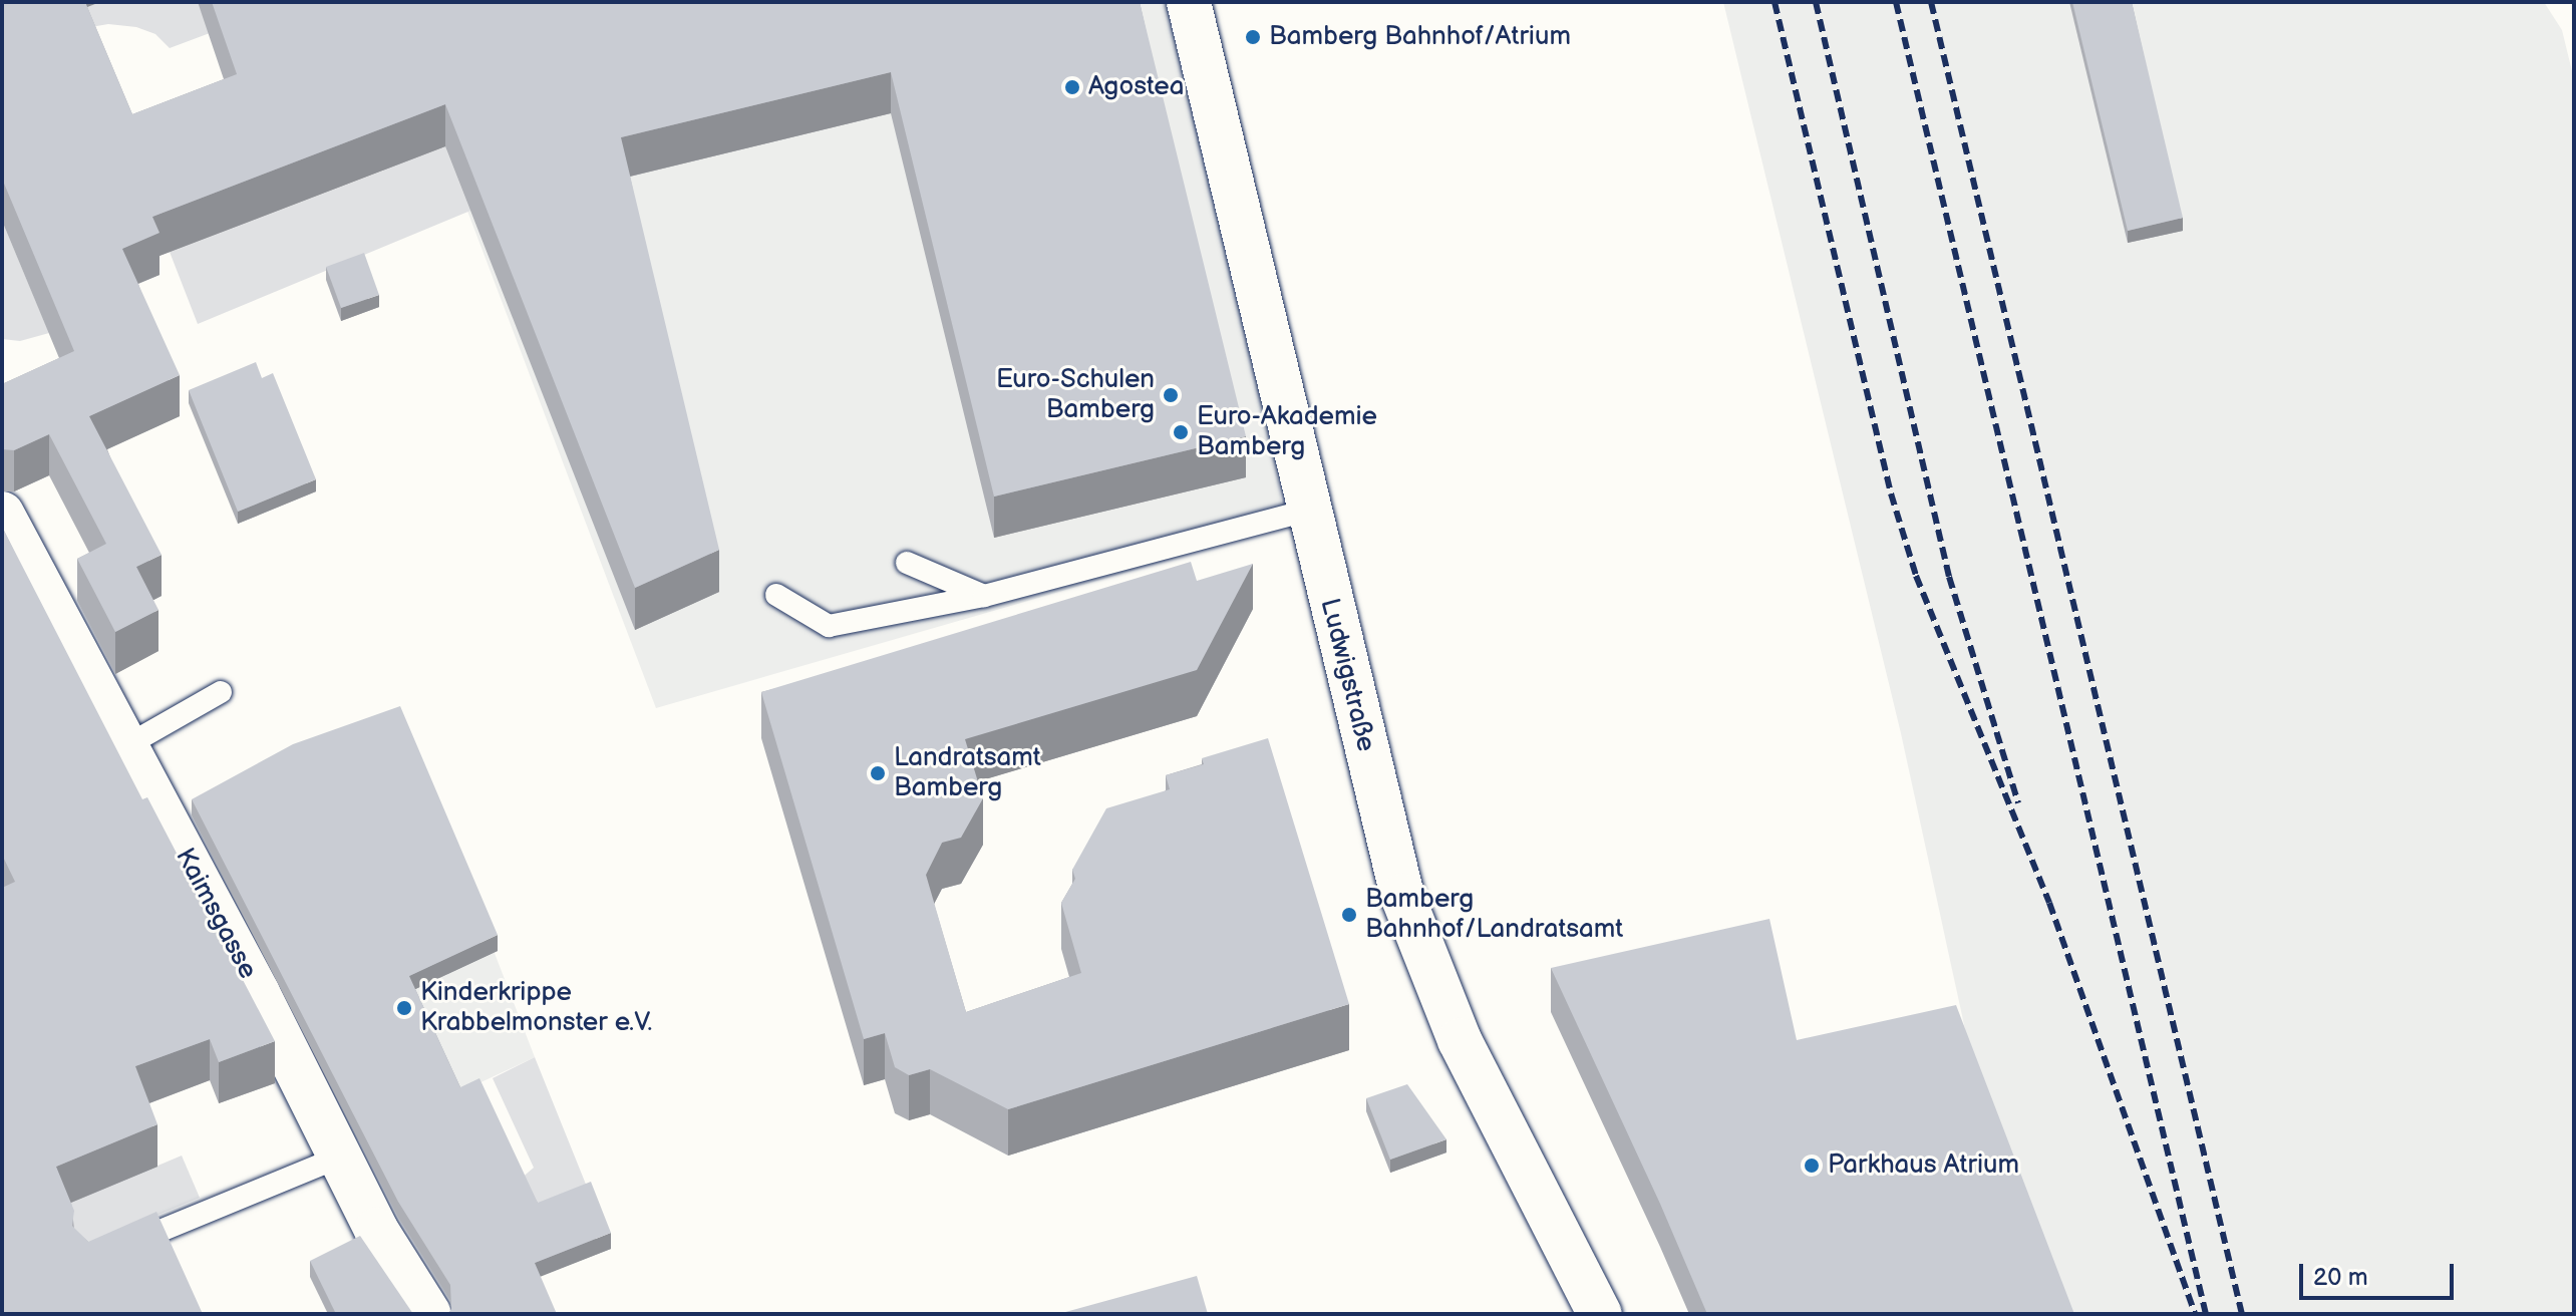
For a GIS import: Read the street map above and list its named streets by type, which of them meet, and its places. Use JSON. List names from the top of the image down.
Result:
{
  "streets": {
    "street": ["Ludwigstraße", "Kaimsgasse"]
  },
  "places": [
    "Bamberg Bahnhof/Atrium",
    "Agostea",
    "Euro-Schulen Bamberg",
    "Euro-Akademie Bamberg",
    "Landratsamt Bamberg",
    "Bamberg Bahnhof/Landratsamt",
    "Kinderkrippe Krabbelmonster e.V.",
    "Parkhaus Atrium"
  ],
  "scale_bar": "20 m"
}
